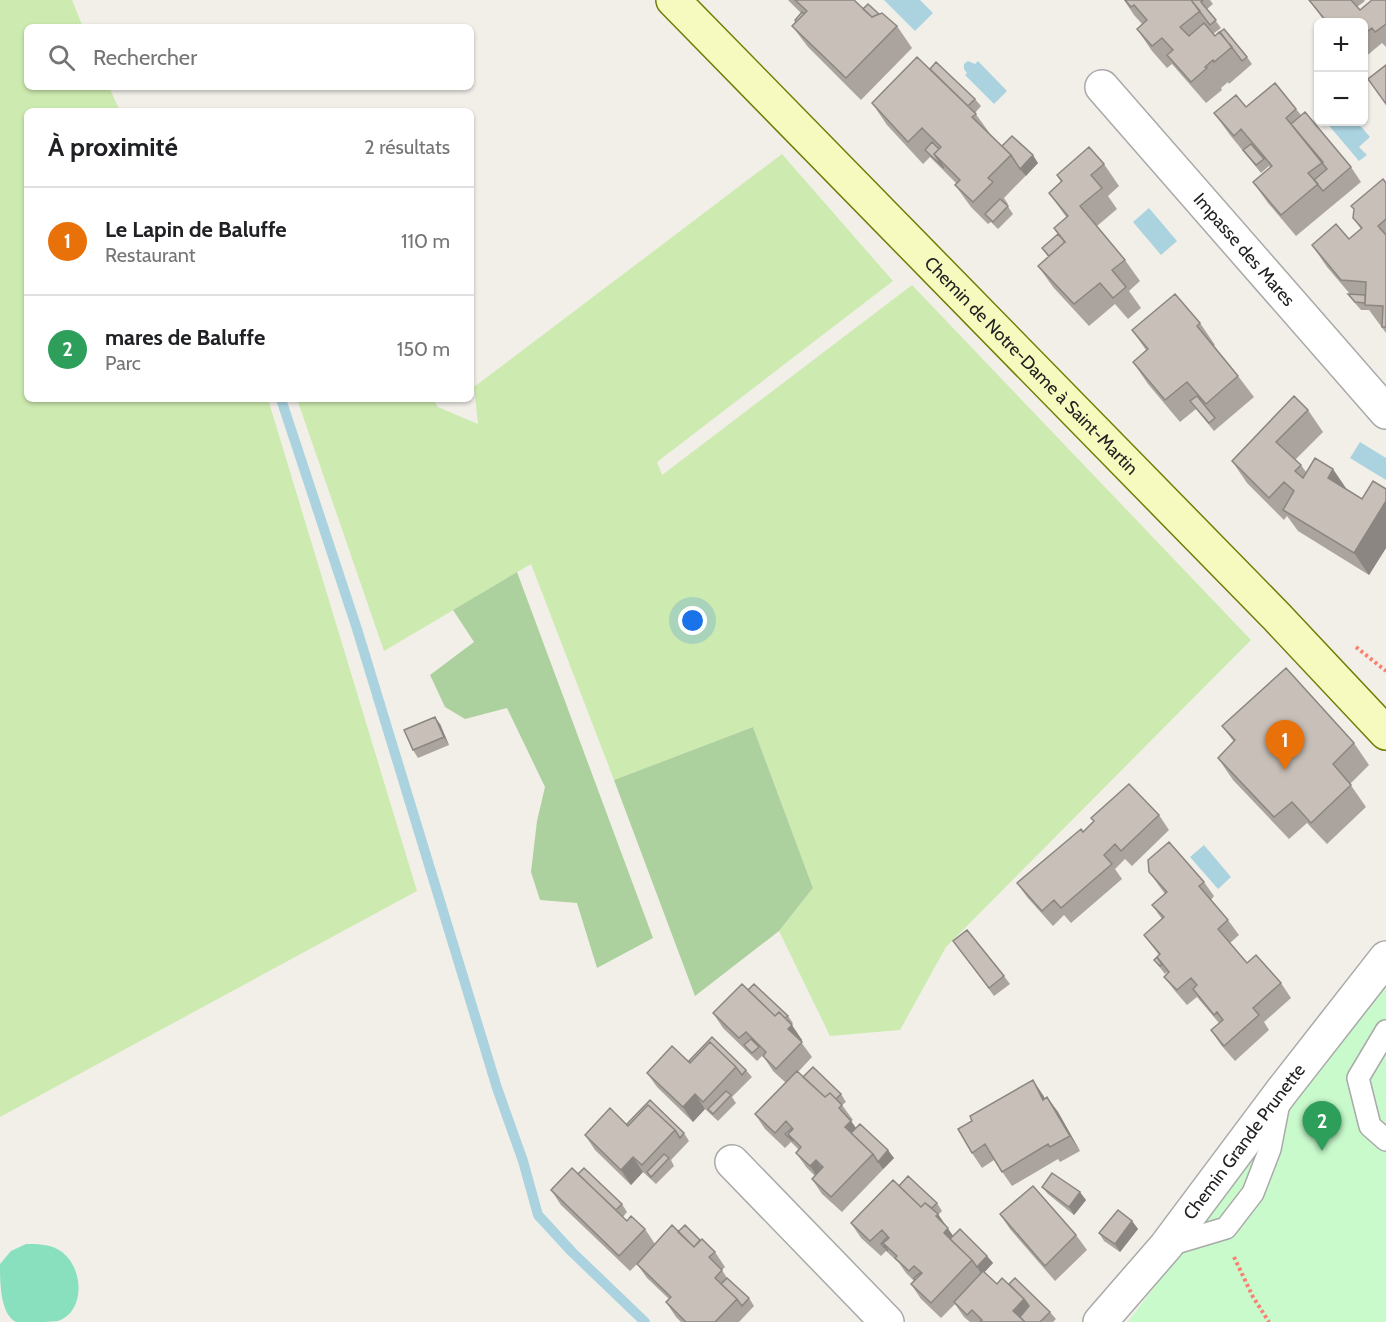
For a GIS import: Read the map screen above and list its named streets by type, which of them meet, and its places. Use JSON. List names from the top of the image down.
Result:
{
  "streets": {
    "street": ["Impasse des Mares", "Chemin de Notre-Dame à Saint-Martin", "Chemin Grande Prunette"]
  },
  "page": {
    "map_buttons": ["+", "−"],
    "search": "Rechercher",
    "heading": ["À proximité", "2 résultats"],
    "list": [
      {
        "mark": "1",
        "name": "Le Lapin de Baluffe",
        "note": "Restaurant",
        "value": "110 m"
      },
      {
        "mark": "2",
        "name": "mares de Baluffe",
        "note": "Parc",
        "value": "150 m"
      }
    ],
    "pins": ["1", "2"]
  }
}
